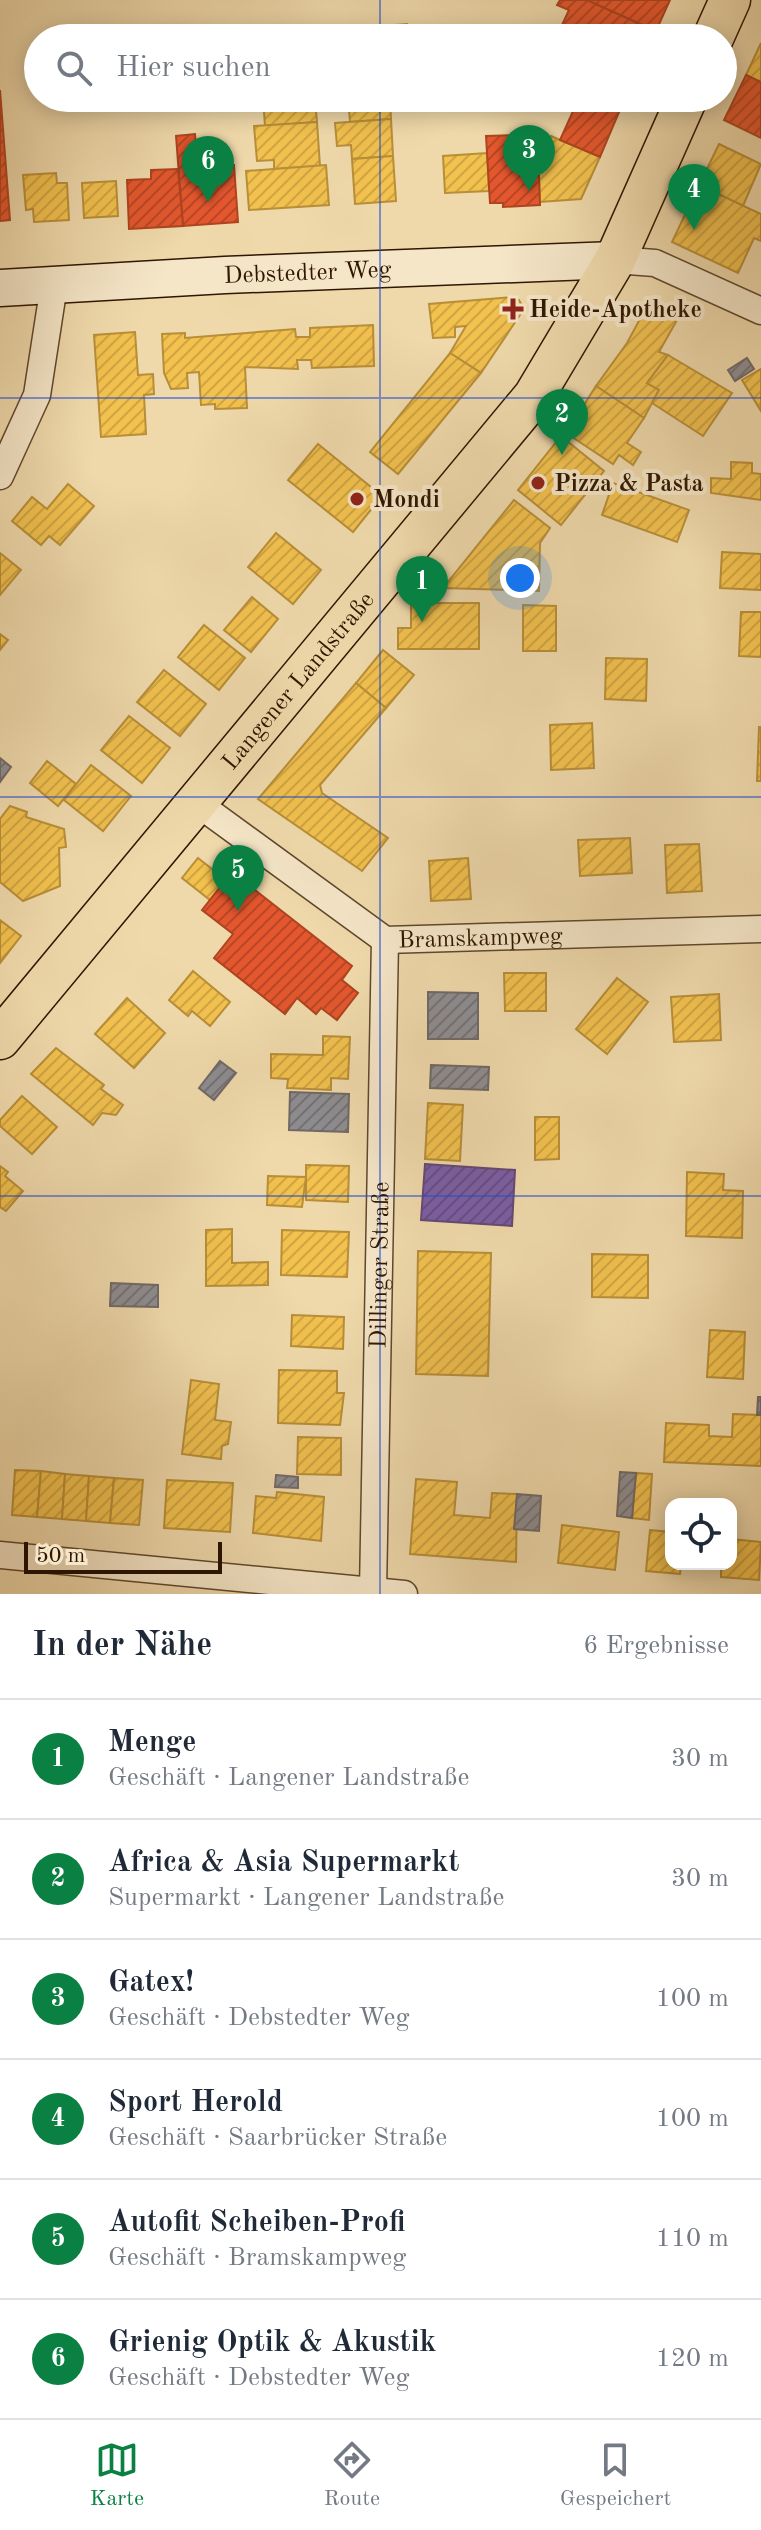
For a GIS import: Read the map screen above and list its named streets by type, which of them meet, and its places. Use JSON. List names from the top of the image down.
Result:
{
  "streets": {
    "main road": ["Langener Landstraße"],
    "street": ["Debstedter Weg", "Bramskampweg", "Dillinger Straße"]
  },
  "crossings": [
    ["Debstedter Weg", "Langener Landstraße"],
    ["Langener Landstraße", "Bramskampweg"],
    ["Bramskampweg", "Dillinger Straße"]
  ],
  "places": {
    "health": ["Heide-Apotheke"],
    "other": ["Pizza & Pasta", "Mondi"]
  },
  "scale_bar": "50 m",
  "page": {
    "search": "Hier suchen",
    "pins": [
      "3",
      "6",
      "4",
      "2",
      "1",
      "5"
    ],
    "scale": "50 m",
    "heading": ["In der Nähe", "6 Ergebnisse"],
    "list": [
      {
        "mark": "1",
        "name": "Menge",
        "note": "Geschäft · Langener Landstraße",
        "value": "30 m"
      },
      {
        "mark": "2",
        "name": "Africa & Asia Supermarkt",
        "note": "Supermarkt · Langener Landstraße",
        "value": "30 m"
      },
      {
        "mark": "3",
        "name": "Gatex!",
        "note": "Geschäft · Debstedter Weg",
        "value": "100 m"
      },
      {
        "mark": "4",
        "name": "Sport Herold",
        "note": "Geschäft · Saarbrücker Straße",
        "value": "100 m"
      },
      {
        "mark": "5",
        "name": "Autofit Scheiben-Profi",
        "note": "Geschäft · Bramskampweg",
        "value": "110 m"
      },
      {
        "mark": "6",
        "name": "Grienig Optik & Akustik",
        "note": "Geschäft · Debstedter Weg",
        "value": "120 m"
      }
    ],
    "nav": ["Karte", "Route", "Gespeichert"]
  }
}
